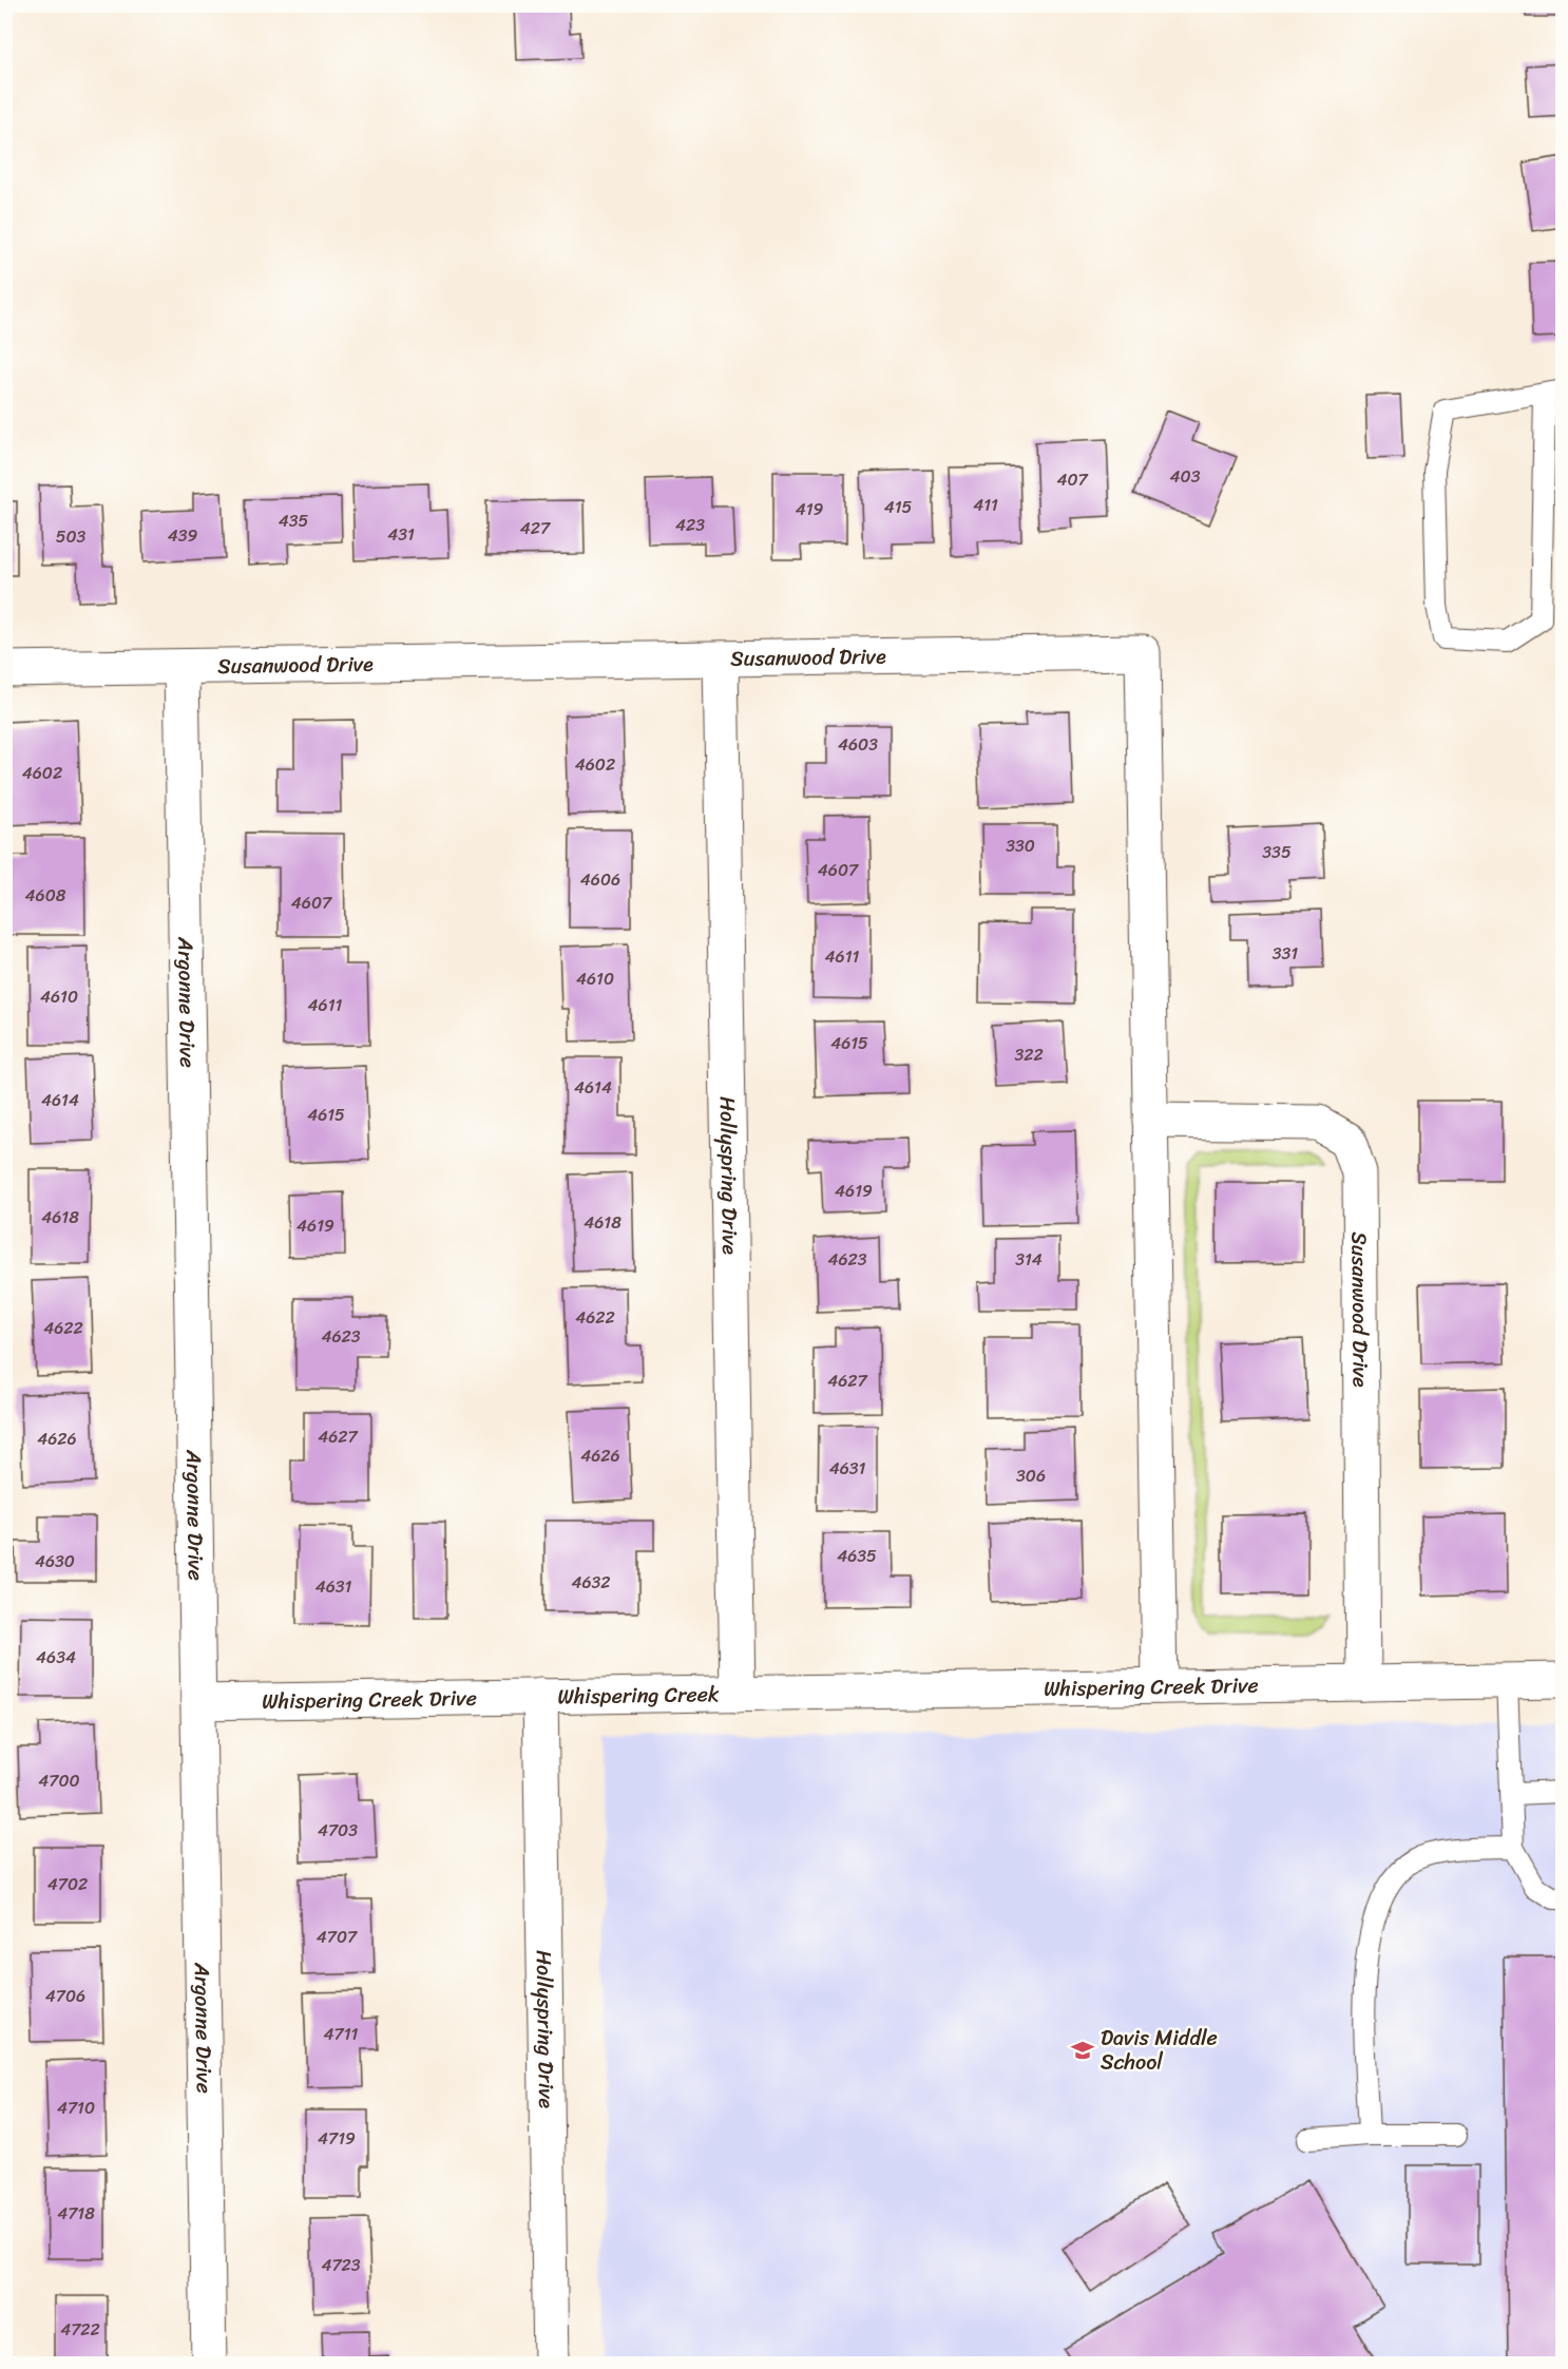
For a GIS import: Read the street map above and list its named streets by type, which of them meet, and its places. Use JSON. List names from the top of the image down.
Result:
{
  "streets": {
    "street": [
      "Susanwood Drive",
      "Argonne Drive",
      "Hollyspring Drive",
      "Whispering Creek Drive",
      "Whispering Creek"
    ]
  },
  "crossings": [
    ["Susanwood Drive", "Argonne Drive"],
    ["Susanwood Drive", "Hollyspring Drive"],
    ["Susanwood Drive", "Whispering Creek Drive"],
    ["Argonne Drive", "Whispering Creek Drive"],
    ["Hollyspring Drive", "Whispering Creek Drive"],
    ["Hollyspring Drive", "Whispering Creek"],
    ["Whispering Creek Drive", "Whispering Creek"]
  ],
  "places": {
    "school or university": ["Davis Middle School"]
  },
  "house_numbers": [
    "403",
    "407",
    "411",
    "415",
    "419",
    "435",
    "423",
    "427",
    "431",
    "439",
    "503",
    "4603",
    "4602",
    "4602",
    "330",
    "335",
    "4607",
    "4606",
    "4608",
    "4607",
    "331",
    "4611",
    "4610",
    "4610",
    "4611",
    "4615",
    "322",
    "4614",
    "4614",
    "4615",
    "4619",
    "4618",
    "4618",
    "4619",
    "4623",
    "314",
    "4622",
    "4622",
    "4623",
    "4627",
    "4627",
    "4626",
    "4626",
    "4631",
    "306",
    "4635",
    "4630",
    "4632",
    "4631",
    "4634",
    "4700",
    "4703",
    "4702",
    "4707",
    "4706",
    "4711",
    "4710",
    "4719",
    "4718",
    "4723",
    "4722"
  ]
}
